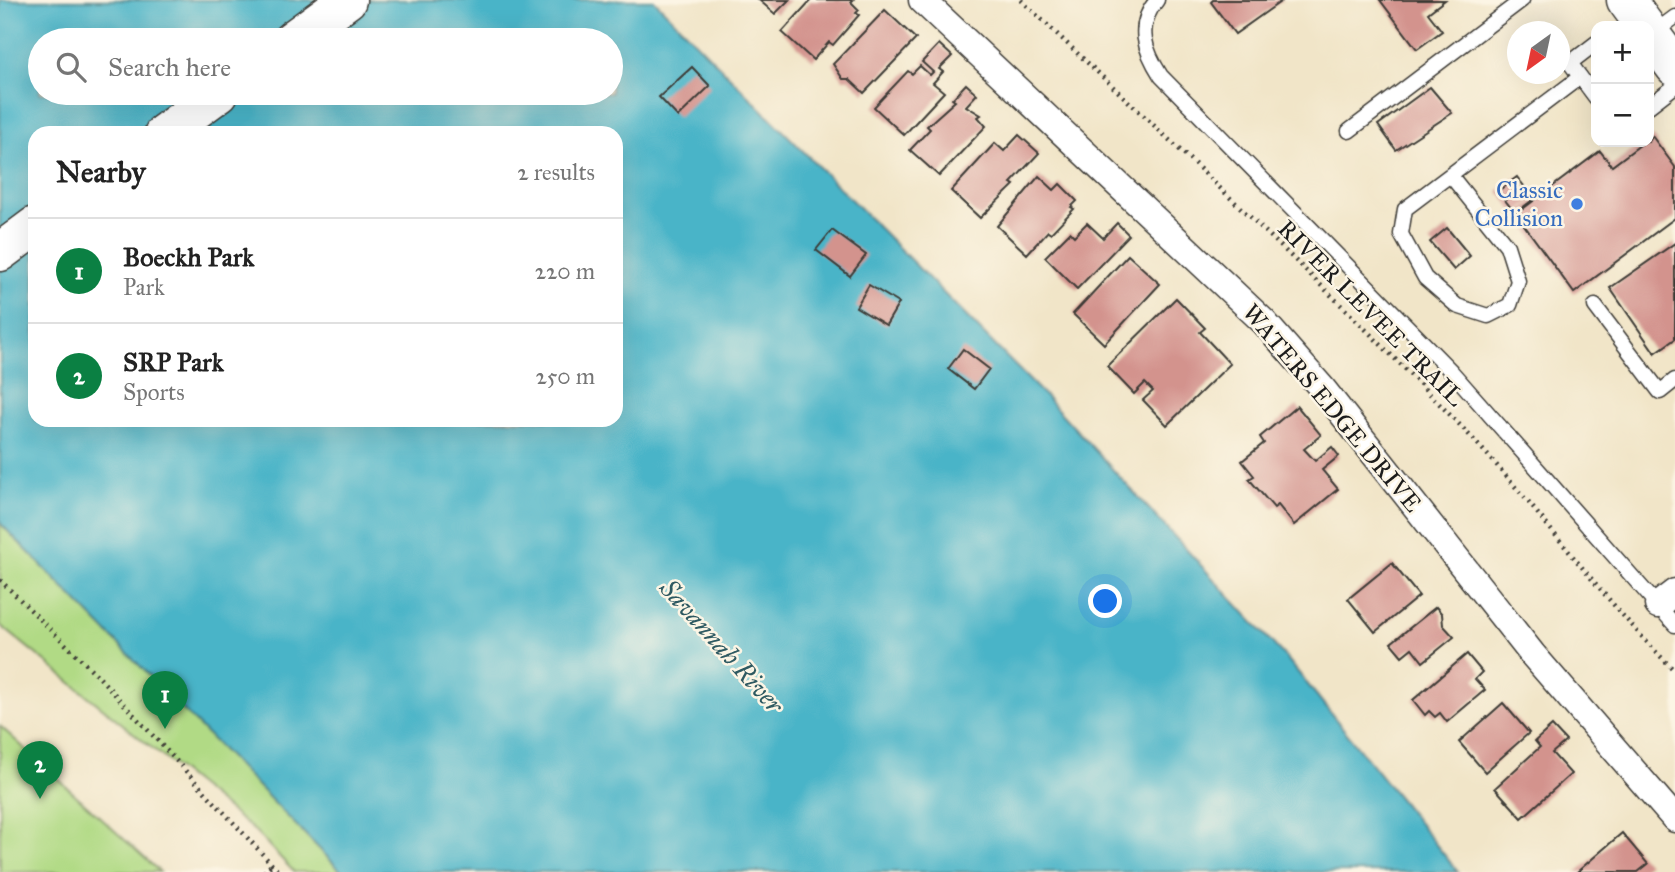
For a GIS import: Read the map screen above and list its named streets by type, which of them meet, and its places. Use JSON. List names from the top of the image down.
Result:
{
  "streets": {
    "street": ["WATERS EDGE DRIVE"],
    "path": ["RIVER LEVEE TRAIL"]
  },
  "water": ["Savannah River"],
  "places": ["Classic Collision"],
  "north": "bottom left",
  "page": {
    "map_buttons": ["+", "−"],
    "search": "Search here",
    "heading": ["Nearby", "2 results"],
    "list": [
      {
        "mark": "1",
        "name": "Boeckh Park",
        "note": "Park",
        "value": "220 m"
      },
      {
        "mark": "2",
        "name": "SRP Park",
        "note": "Sports",
        "value": "250 m"
      }
    ],
    "pins": ["1", "2"]
  }
}
